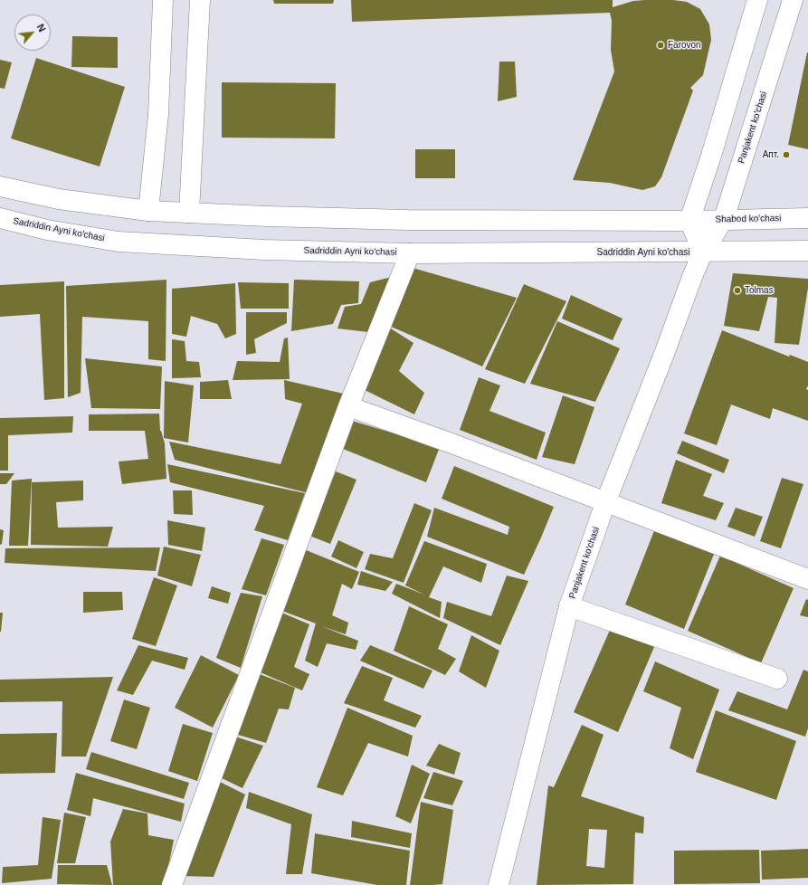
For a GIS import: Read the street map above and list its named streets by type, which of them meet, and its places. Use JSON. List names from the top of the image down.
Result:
{
  "streets": {
    "main road": ["Panjakent ko'chasi", "Shabod ko'chasi", "Sadriddin Ayni ko'chasi"]
  },
  "crossings": [
    ["Panjakent ko'chasi", "Shabod ko'chasi"],
    ["Panjakent ko'chasi", "Sadriddin Ayni ko'chasi"]
  ],
  "places": ["Farovon", "Апт.", "Tolmas"],
  "north": "top right"
}
